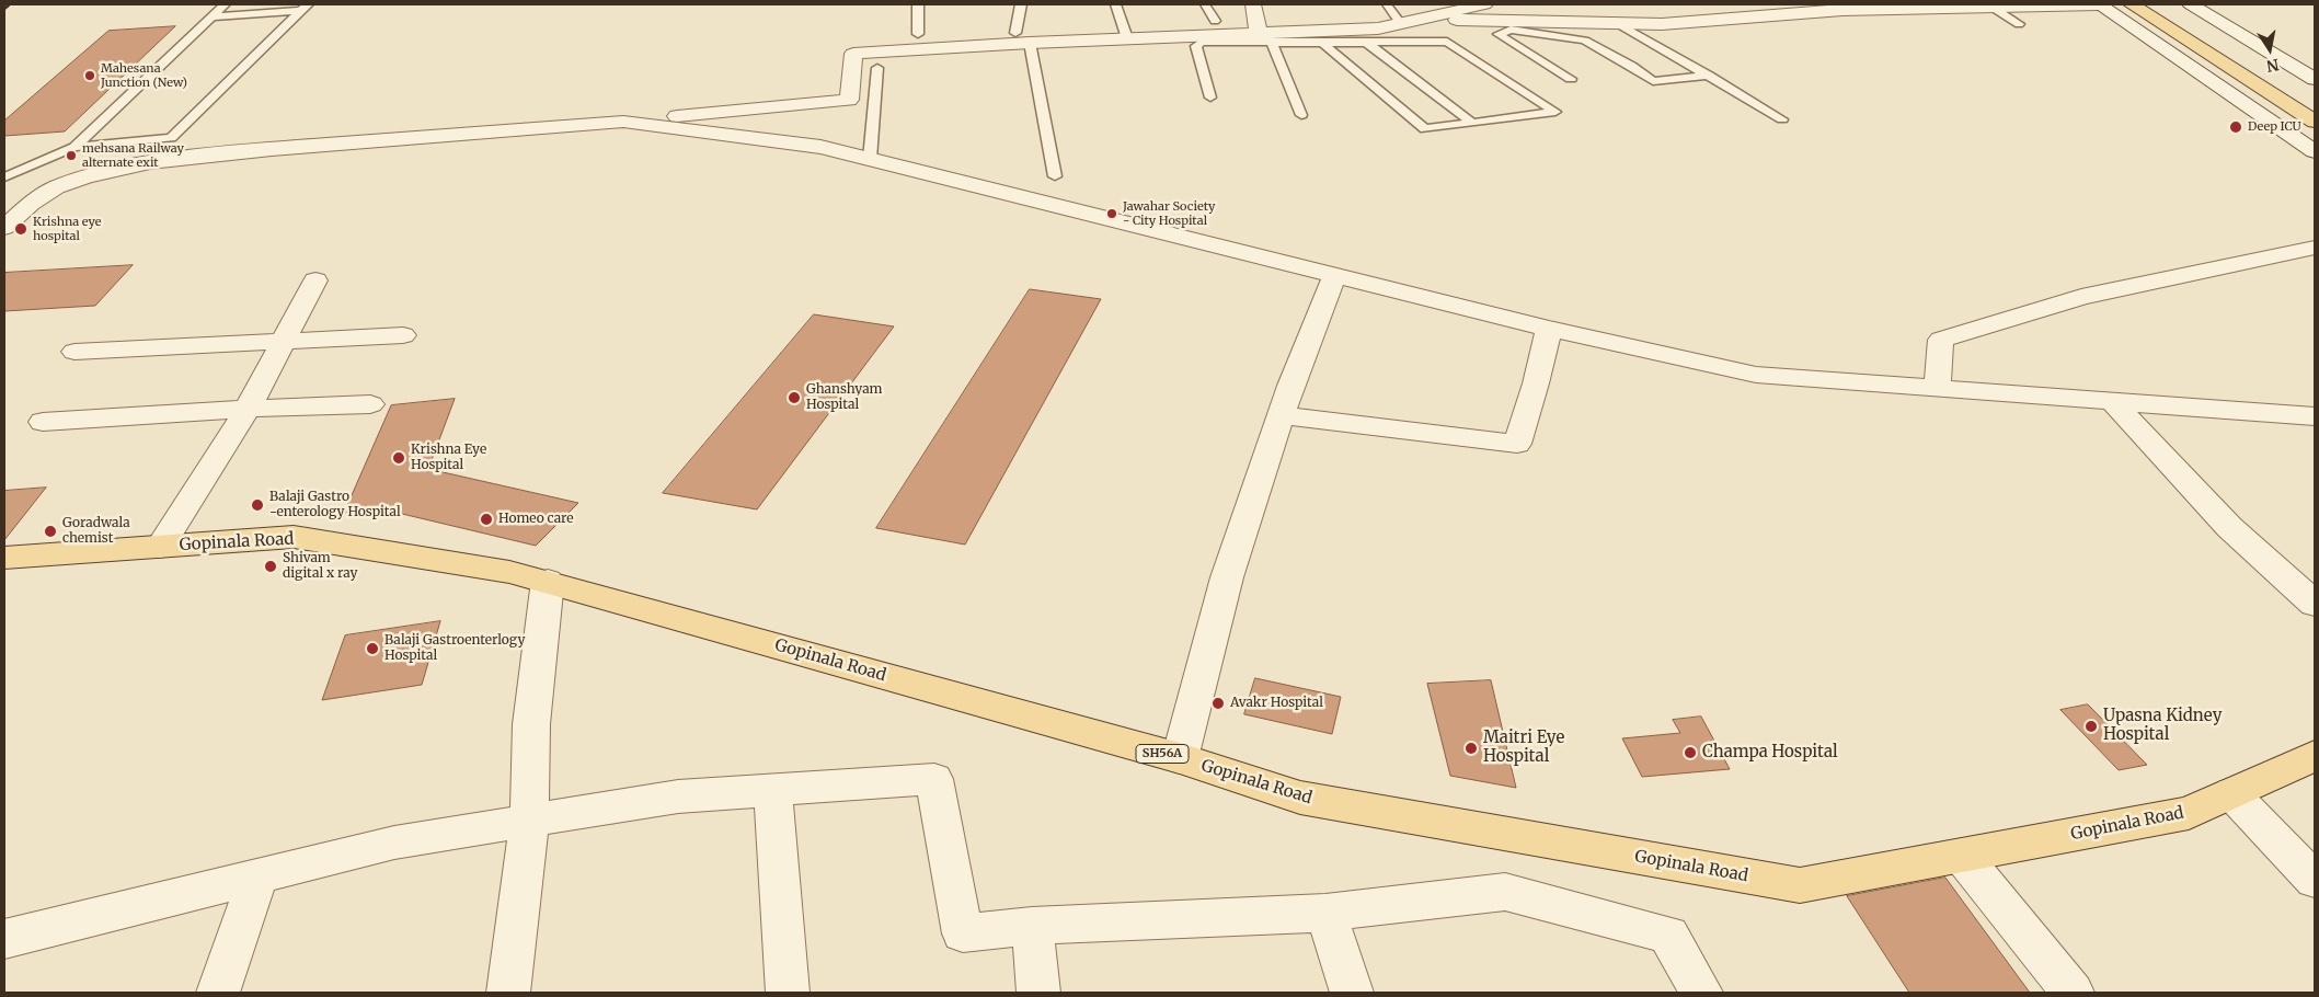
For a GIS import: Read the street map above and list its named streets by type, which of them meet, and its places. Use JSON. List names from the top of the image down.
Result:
{
  "streets": {
    "main road": ["Gopinala Road", "SH56A"]
  },
  "places": [
    "Mahesana Junction (New)",
    "Deep ICU",
    "mehsana Railway alternate exit",
    "Jawahar Society - City Hospital",
    "Krishna eye hospital",
    "Ghanshyam Hospital",
    "Krishna Eye Hospital",
    "Balaji Gastro -enterology Hospital",
    "Homeo care",
    "Goradwala chemist",
    "Shivam digital x ray",
    "Balaji Gastroenterlogy Hospital",
    "Avakr Hospital",
    "Upasna Kidney Hospital",
    "Maitri Eye Hospital",
    "Champa Hospital"
  ],
  "north": "bottom"
}
